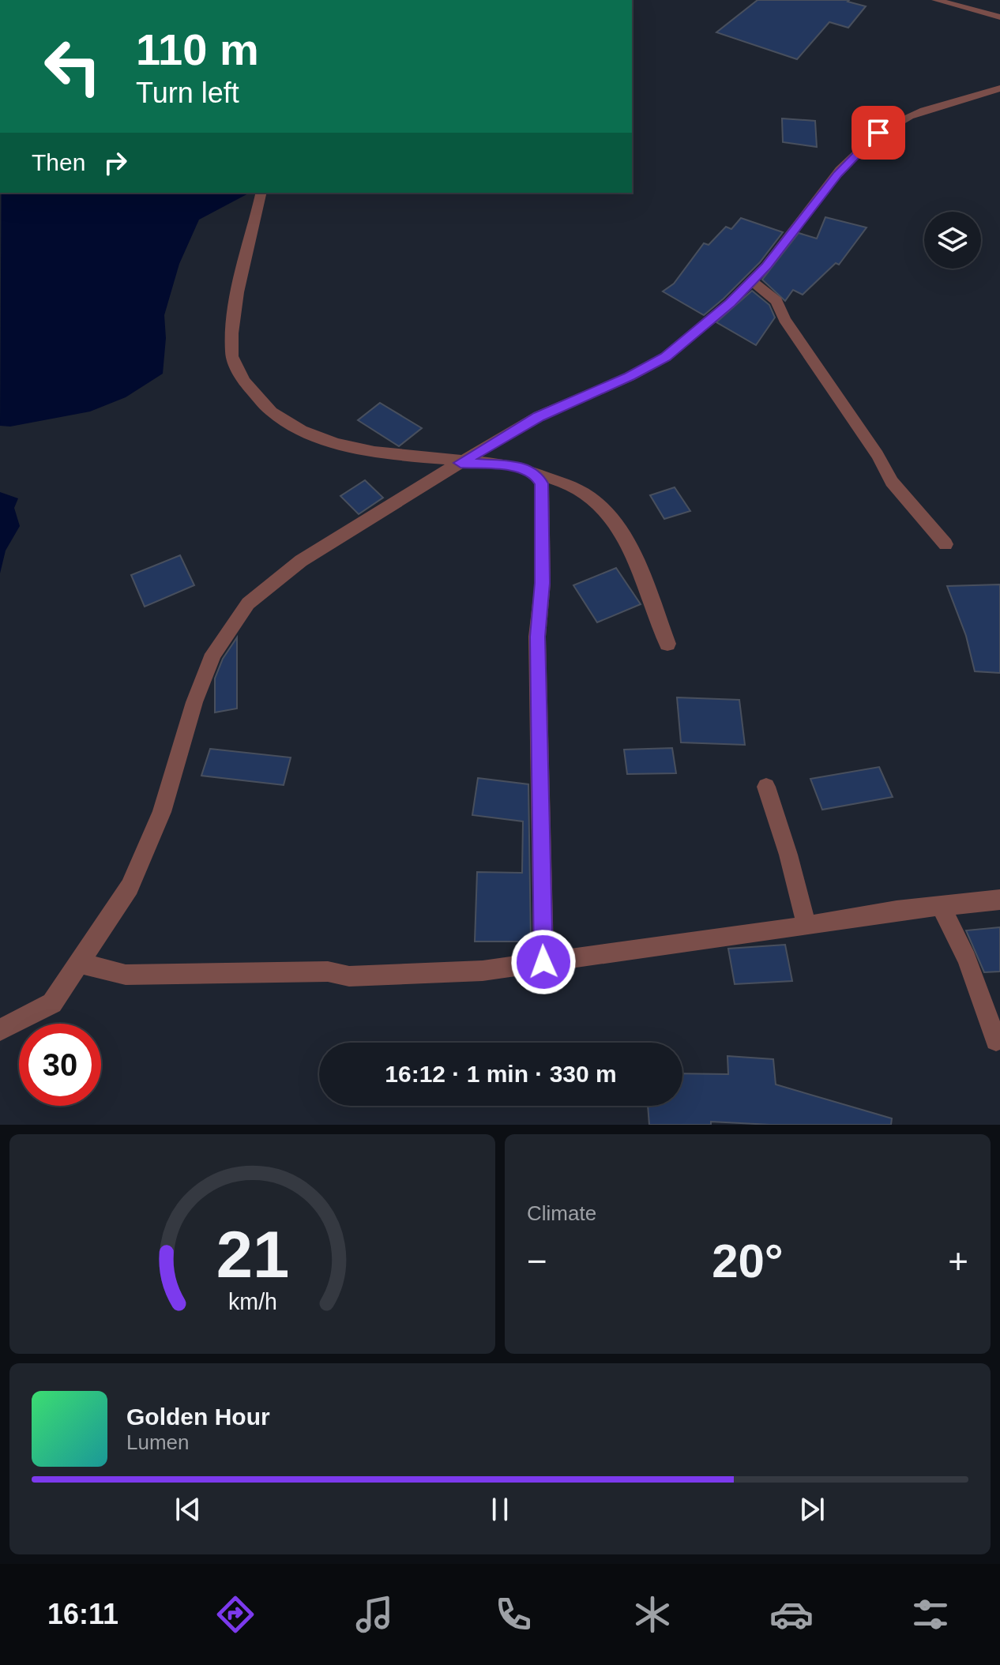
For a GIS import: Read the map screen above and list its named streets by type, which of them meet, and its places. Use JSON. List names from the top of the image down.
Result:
{
  "page": {
    "turn": ["110 m", "Turn left"],
    "then": "Then",
    "limit": "30",
    "trip": "16:12 · 1 min · 330 m",
    "tile": "Climate",
    "heat": ["−", "20°", "+"],
    "song": ["Golden Hour", "Lumen"],
    "tabs": "16:11",
    "gauge": ["21", "km/h"]
  }
}
